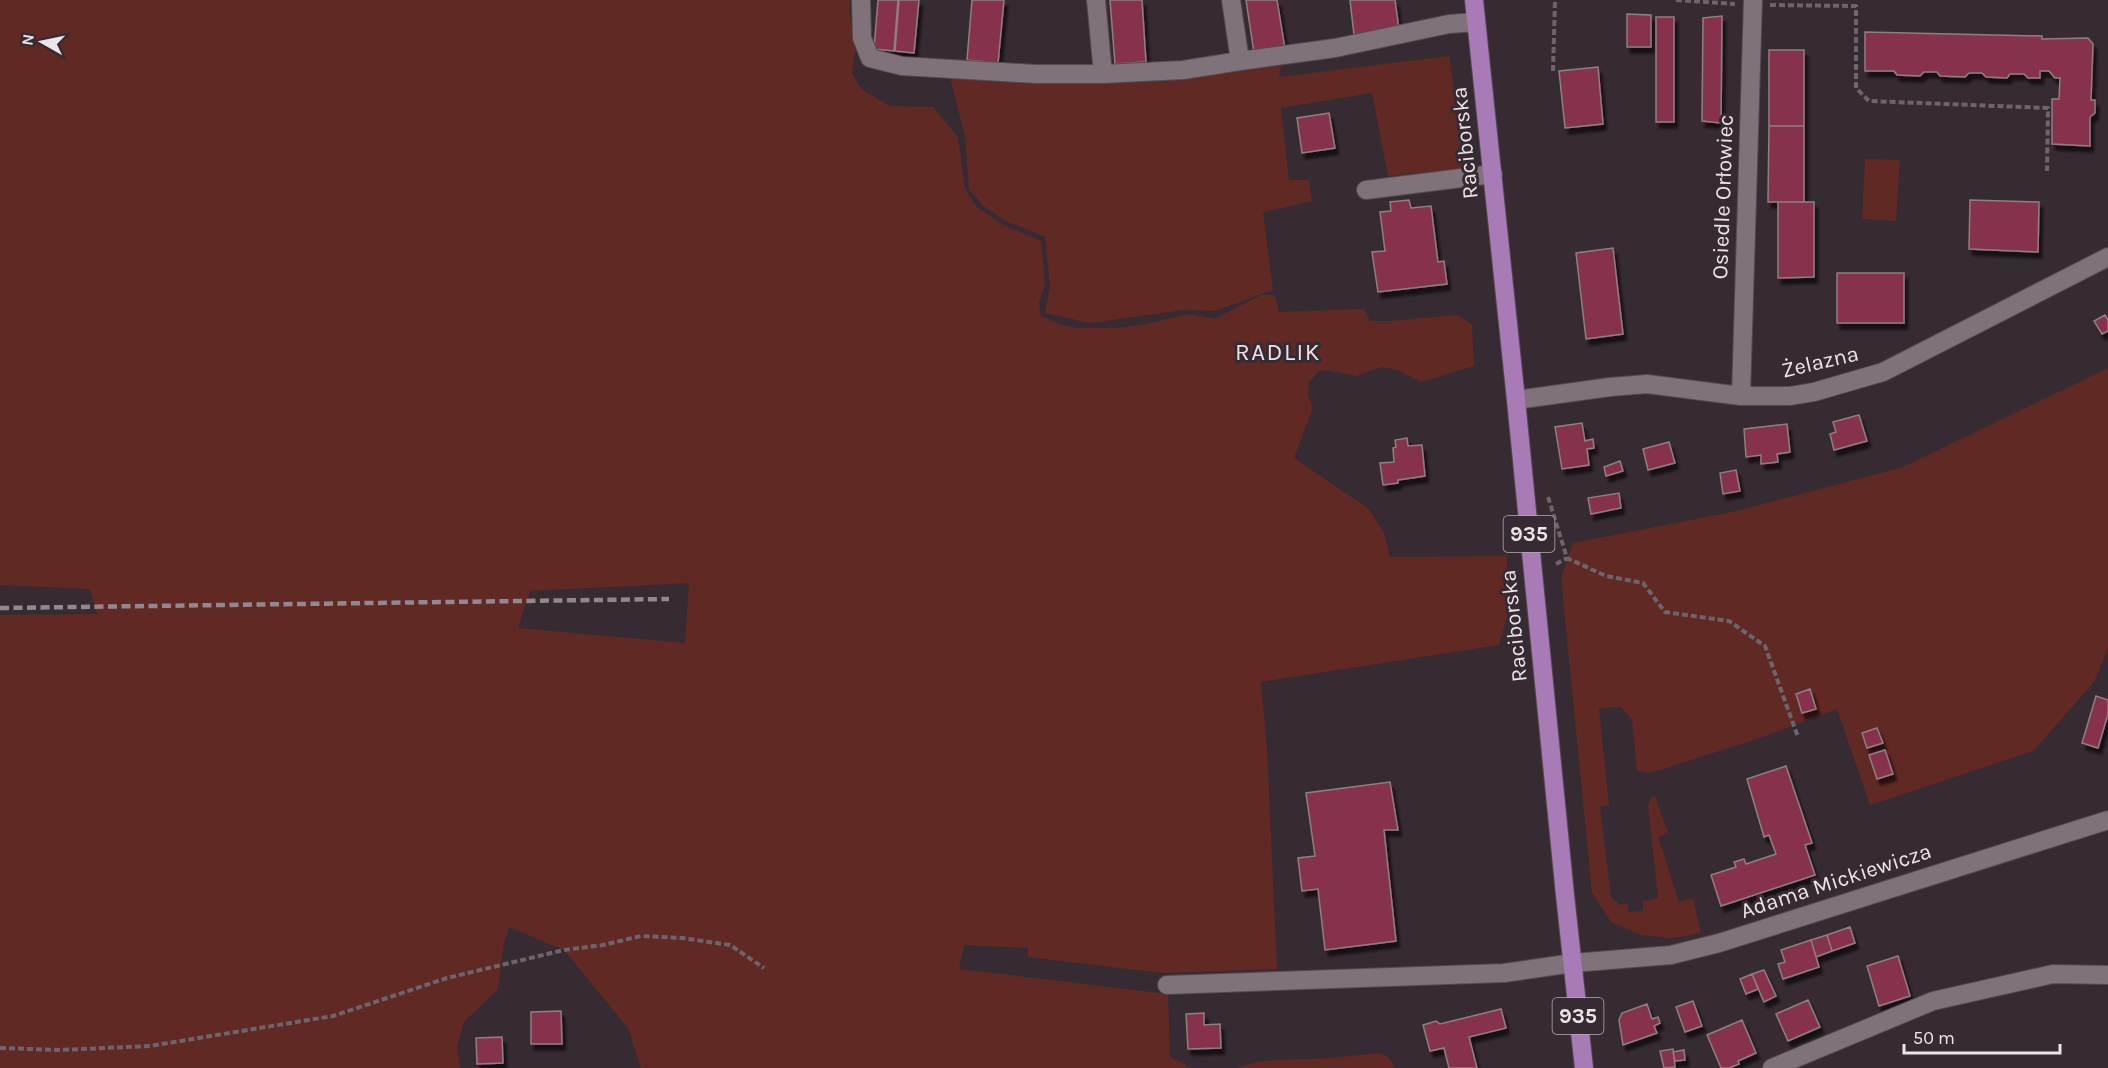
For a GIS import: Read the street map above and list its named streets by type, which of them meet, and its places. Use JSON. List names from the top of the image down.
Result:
{
  "streets": {
    "main road": ["Raciborska", "935"],
    "street": ["Osiedle Orłowiec", "Żelazna", "Adama Mickiewicza"]
  },
  "crossings": [
    ["Raciborska", "Żelazna"],
    ["Raciborska", "Adama Mickiewicza"],
    ["Osiedle Orłowiec", "Żelazna"]
  ],
  "districts": ["RADLIK"],
  "scale_bar": "50 m",
  "north": "left"
}
